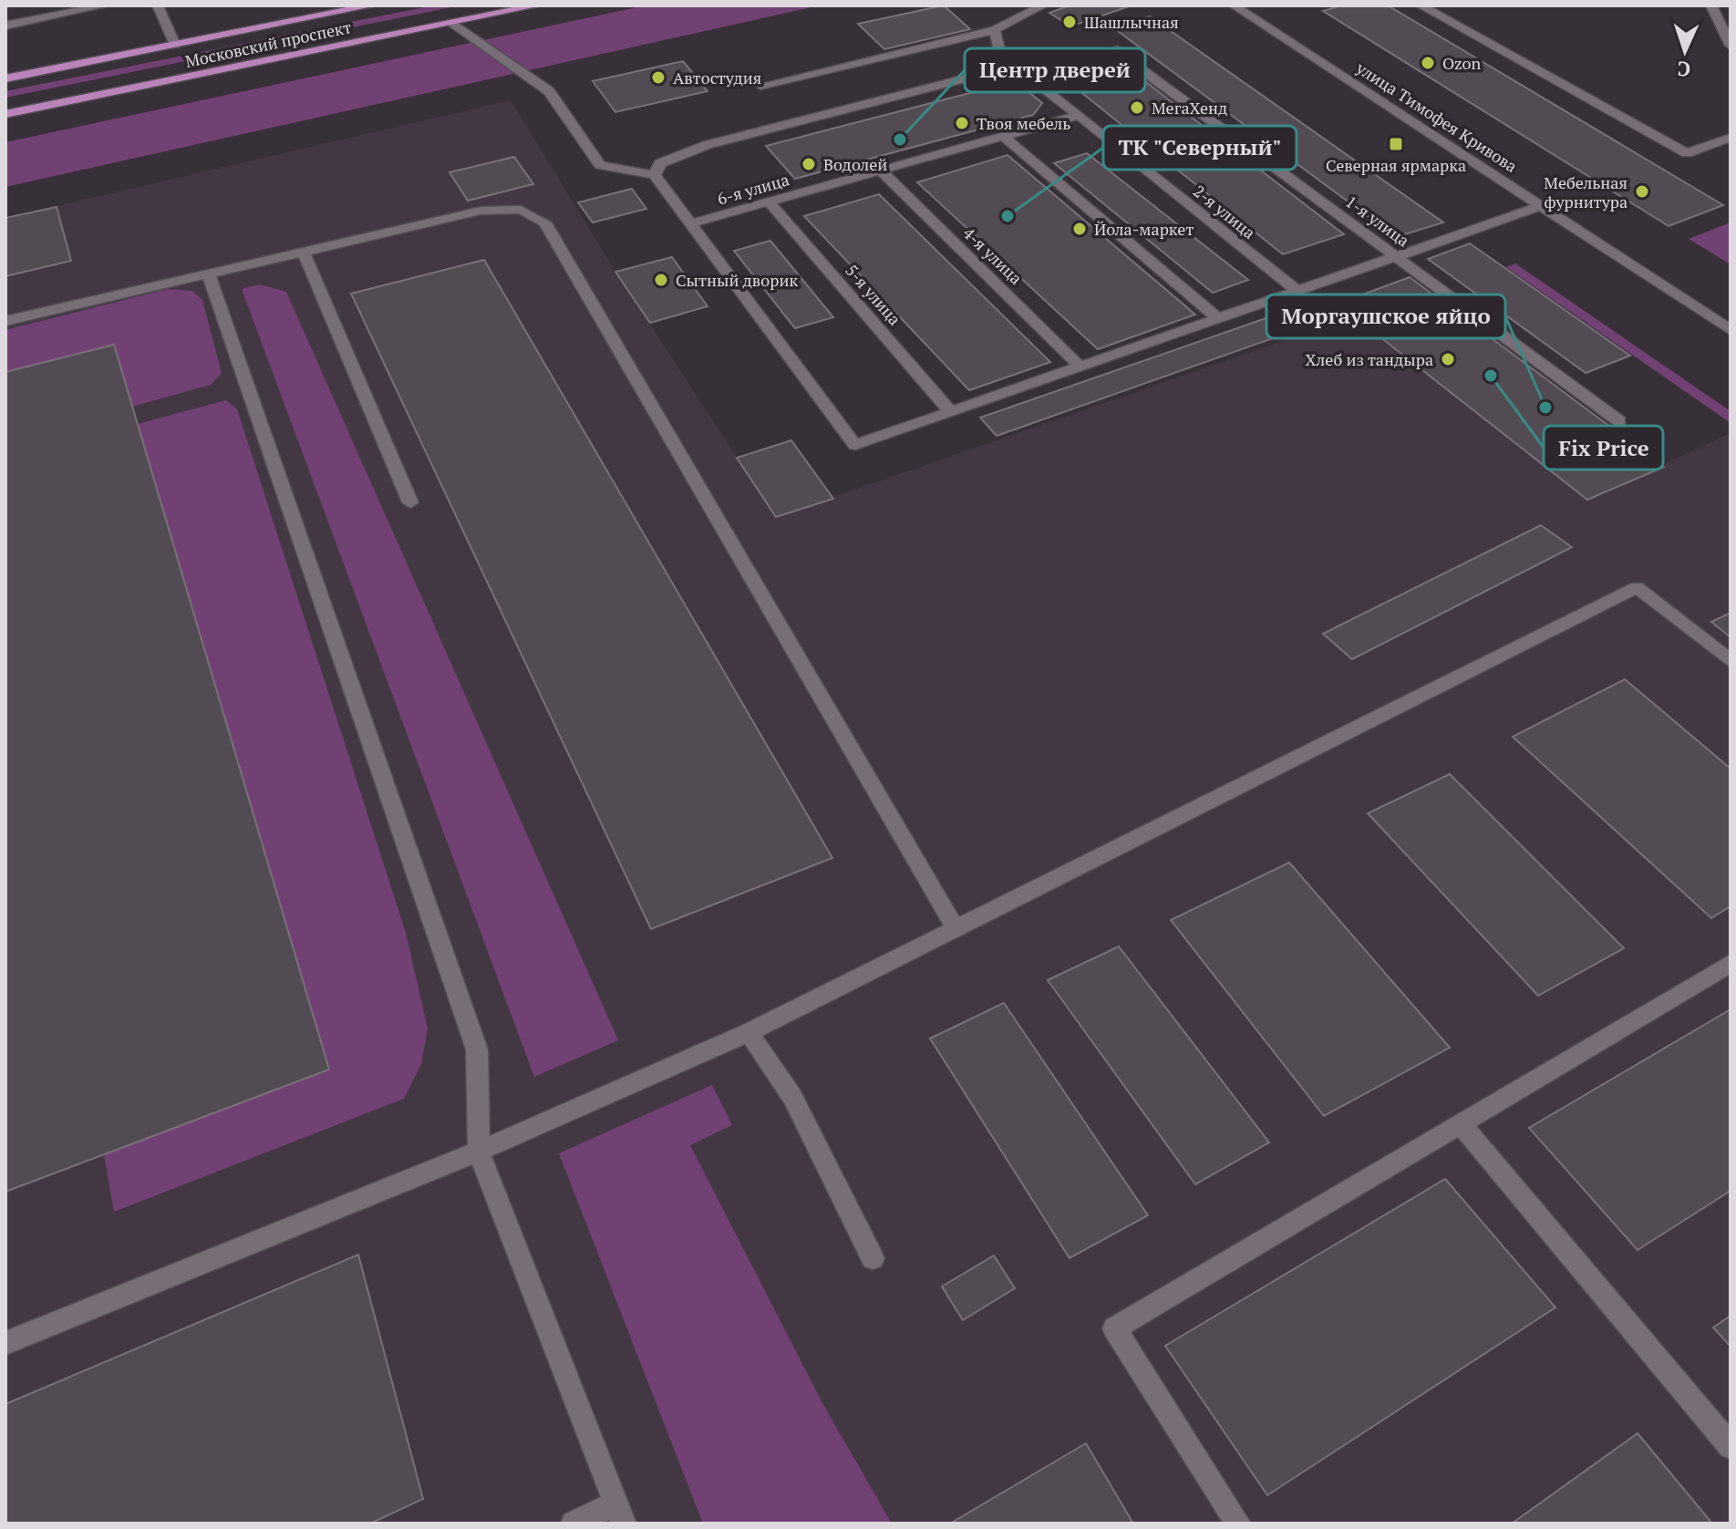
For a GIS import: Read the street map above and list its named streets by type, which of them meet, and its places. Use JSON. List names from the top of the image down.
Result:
{
  "streets": {
    "main road": ["Московский проспект"],
    "street": [
      "улица Тимофея Кривова",
      "6-я улица",
      "2-я улица",
      "1-я улица",
      "4-я улица",
      "5-я улица"
    ]
  },
  "crossings": [
    ["6-я улица", "2-я улица"],
    ["6-я улица", "4-я улица"],
    ["6-я улица", "5-я улица"],
    ["2-я улица", "1-я улица"]
  ],
  "places": {
    "other": [
      "Шашлычная",
      "Ozon",
      "Автостудия",
      "МегаХенд",
      "Твоя мебель",
      "Центр дверей",
      "Водолей",
      "Мебельная фурнитура",
      "ТК \"Северный\"",
      "Йола-маркет",
      "Сытный дворик",
      "Хлеб из тандыра",
      "Fix Price",
      "Моргаушское яйцо"
    ],
    "transit": ["Северная ярмарка"]
  },
  "north": "bottom"
}
